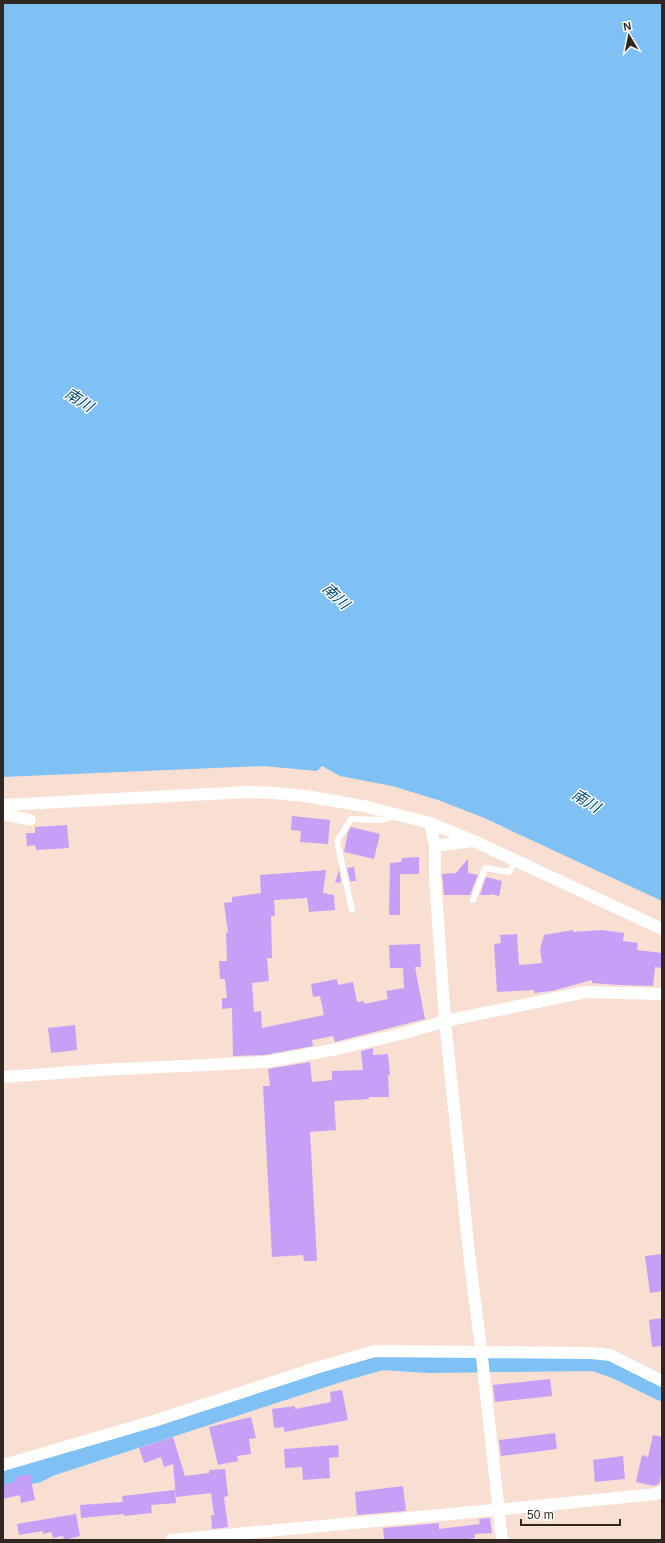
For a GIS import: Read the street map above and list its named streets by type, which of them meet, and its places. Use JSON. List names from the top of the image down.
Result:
{
  "water": ["南川"],
  "scale_bar": "50 m",
  "north": "top"
}
